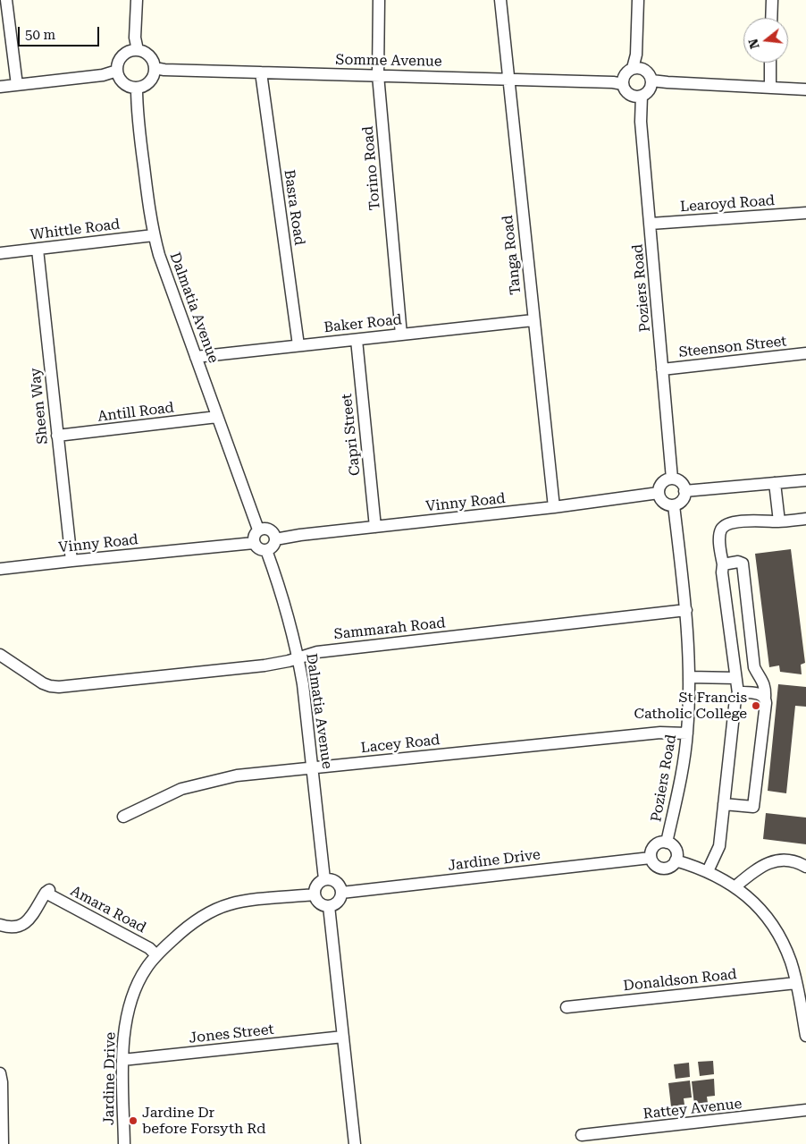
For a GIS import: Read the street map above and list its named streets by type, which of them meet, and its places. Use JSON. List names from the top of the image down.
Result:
{
  "streets": {
    "street": [
      "Somme Avenue",
      "Torino Road",
      "Learoyd Road",
      "Basra Road",
      "Whittle Road",
      "Tanga Road",
      "Poziers Road",
      "Dalmatia Avenue",
      "Baker Road",
      "Steenson Street",
      "Sheen Way",
      "Antill Road",
      "Capri Street",
      "Vinny Road",
      "Sammarah Road",
      "Lacey Road",
      "Jardine Drive",
      "Amara Road",
      "Donaldson Road",
      "Jones Street",
      "Rattey Avenue"
    ]
  },
  "crossings": [
    ["Somme Avenue", "Torino Road"],
    ["Somme Avenue", "Basra Road"],
    ["Somme Avenue", "Tanga Road"],
    ["Somme Avenue", "Poziers Road"],
    ["Somme Avenue", "Dalmatia Avenue"],
    ["Torino Road", "Baker Road"],
    ["Learoyd Road", "Poziers Road"],
    ["Basra Road", "Baker Road"],
    ["Whittle Road", "Dalmatia Avenue"],
    ["Whittle Road", "Sheen Way"],
    ["Tanga Road", "Baker Road"],
    ["Tanga Road", "Vinny Road"],
    ["Poziers Road", "Steenson Street"],
    ["Poziers Road", "Vinny Road"],
    ["Poziers Road", "Sammarah Road"],
    ["Poziers Road", "Lacey Road"],
    ["Poziers Road", "Jardine Drive"],
    ["Dalmatia Avenue", "Baker Road"],
    ["Dalmatia Avenue", "Antill Road"],
    ["Dalmatia Avenue", "Vinny Road"],
    ["Dalmatia Avenue", "Sammarah Road"],
    ["Dalmatia Avenue", "Lacey Road"],
    ["Dalmatia Avenue", "Jardine Drive"],
    ["Baker Road", "Capri Street"],
    ["Sheen Way", "Antill Road"],
    ["Sheen Way", "Vinny Road"],
    ["Capri Street", "Vinny Road"],
    ["Jardine Drive", "Amara Road"],
    ["Jardine Drive", "Jones Street"]
  ],
  "places": ["St Francis Catholic College", "Jardine Dr before Forsyth Rd"],
  "scale_bar": "50 m",
  "north": "left"
}
